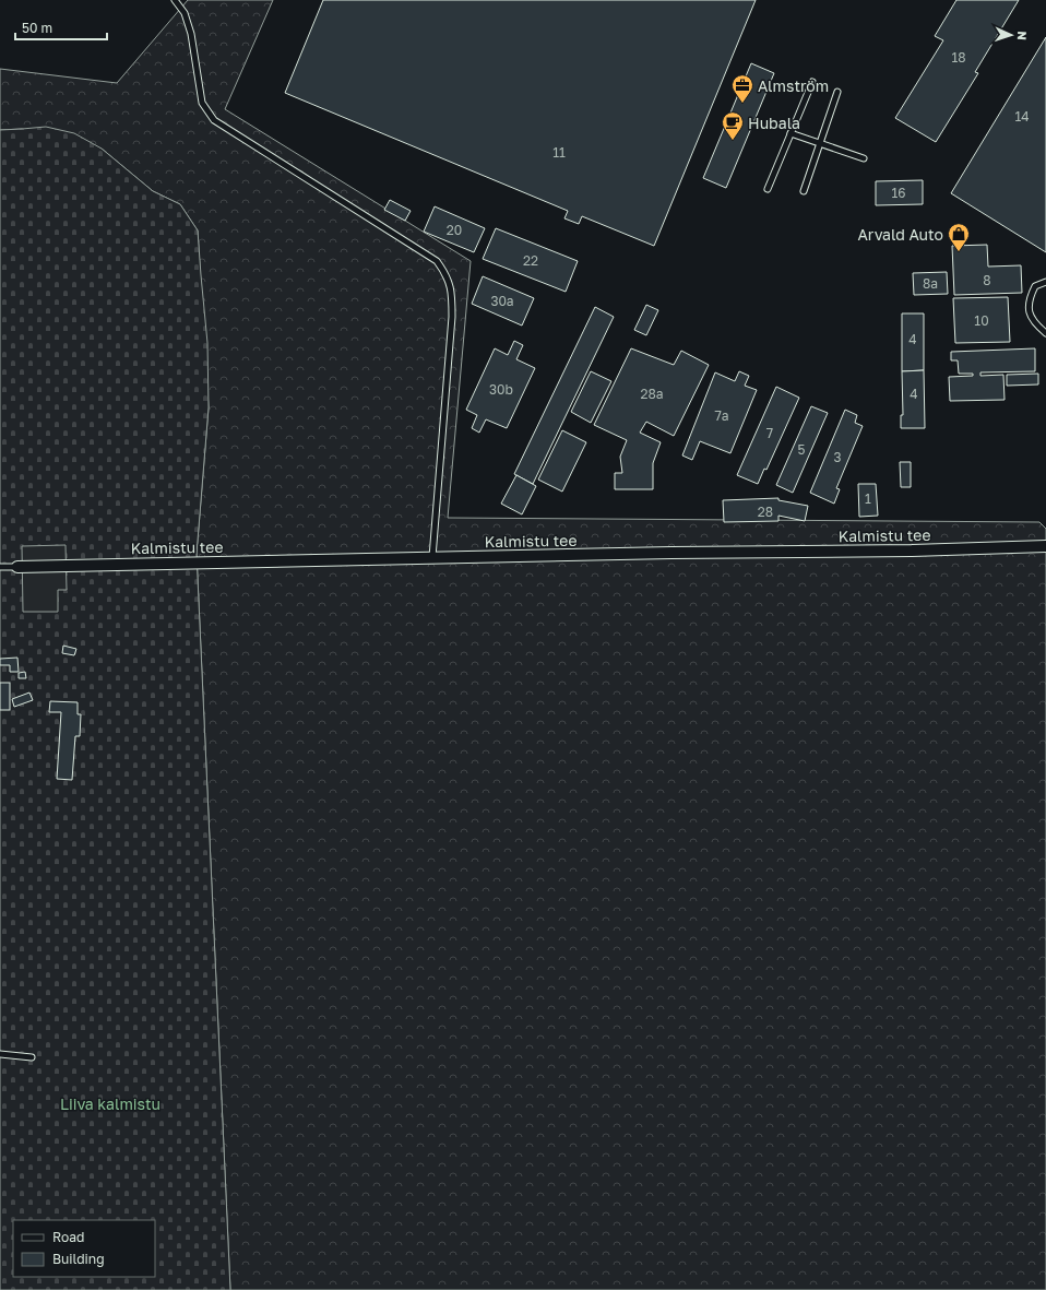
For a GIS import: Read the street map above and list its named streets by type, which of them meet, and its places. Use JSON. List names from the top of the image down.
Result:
{
  "streets": {
    "street": ["Kalmistu tee"]
  },
  "parks": ["Liiva kalmistu"],
  "places": {
    "office": ["Almström"],
    "cafe": ["Hubala"],
    "shop": ["Arvald Auto"]
  },
  "house_numbers": [
    "18",
    "14",
    "11",
    "16",
    "20",
    "22",
    "8",
    "8a",
    "30a",
    "10",
    "4",
    "30b",
    "28a",
    "4",
    "7a",
    "7",
    "5",
    "3",
    "1",
    "28"
  ],
  "legend": ["Road", "Building"],
  "scale_bar": "50 m",
  "north": "right"
}
